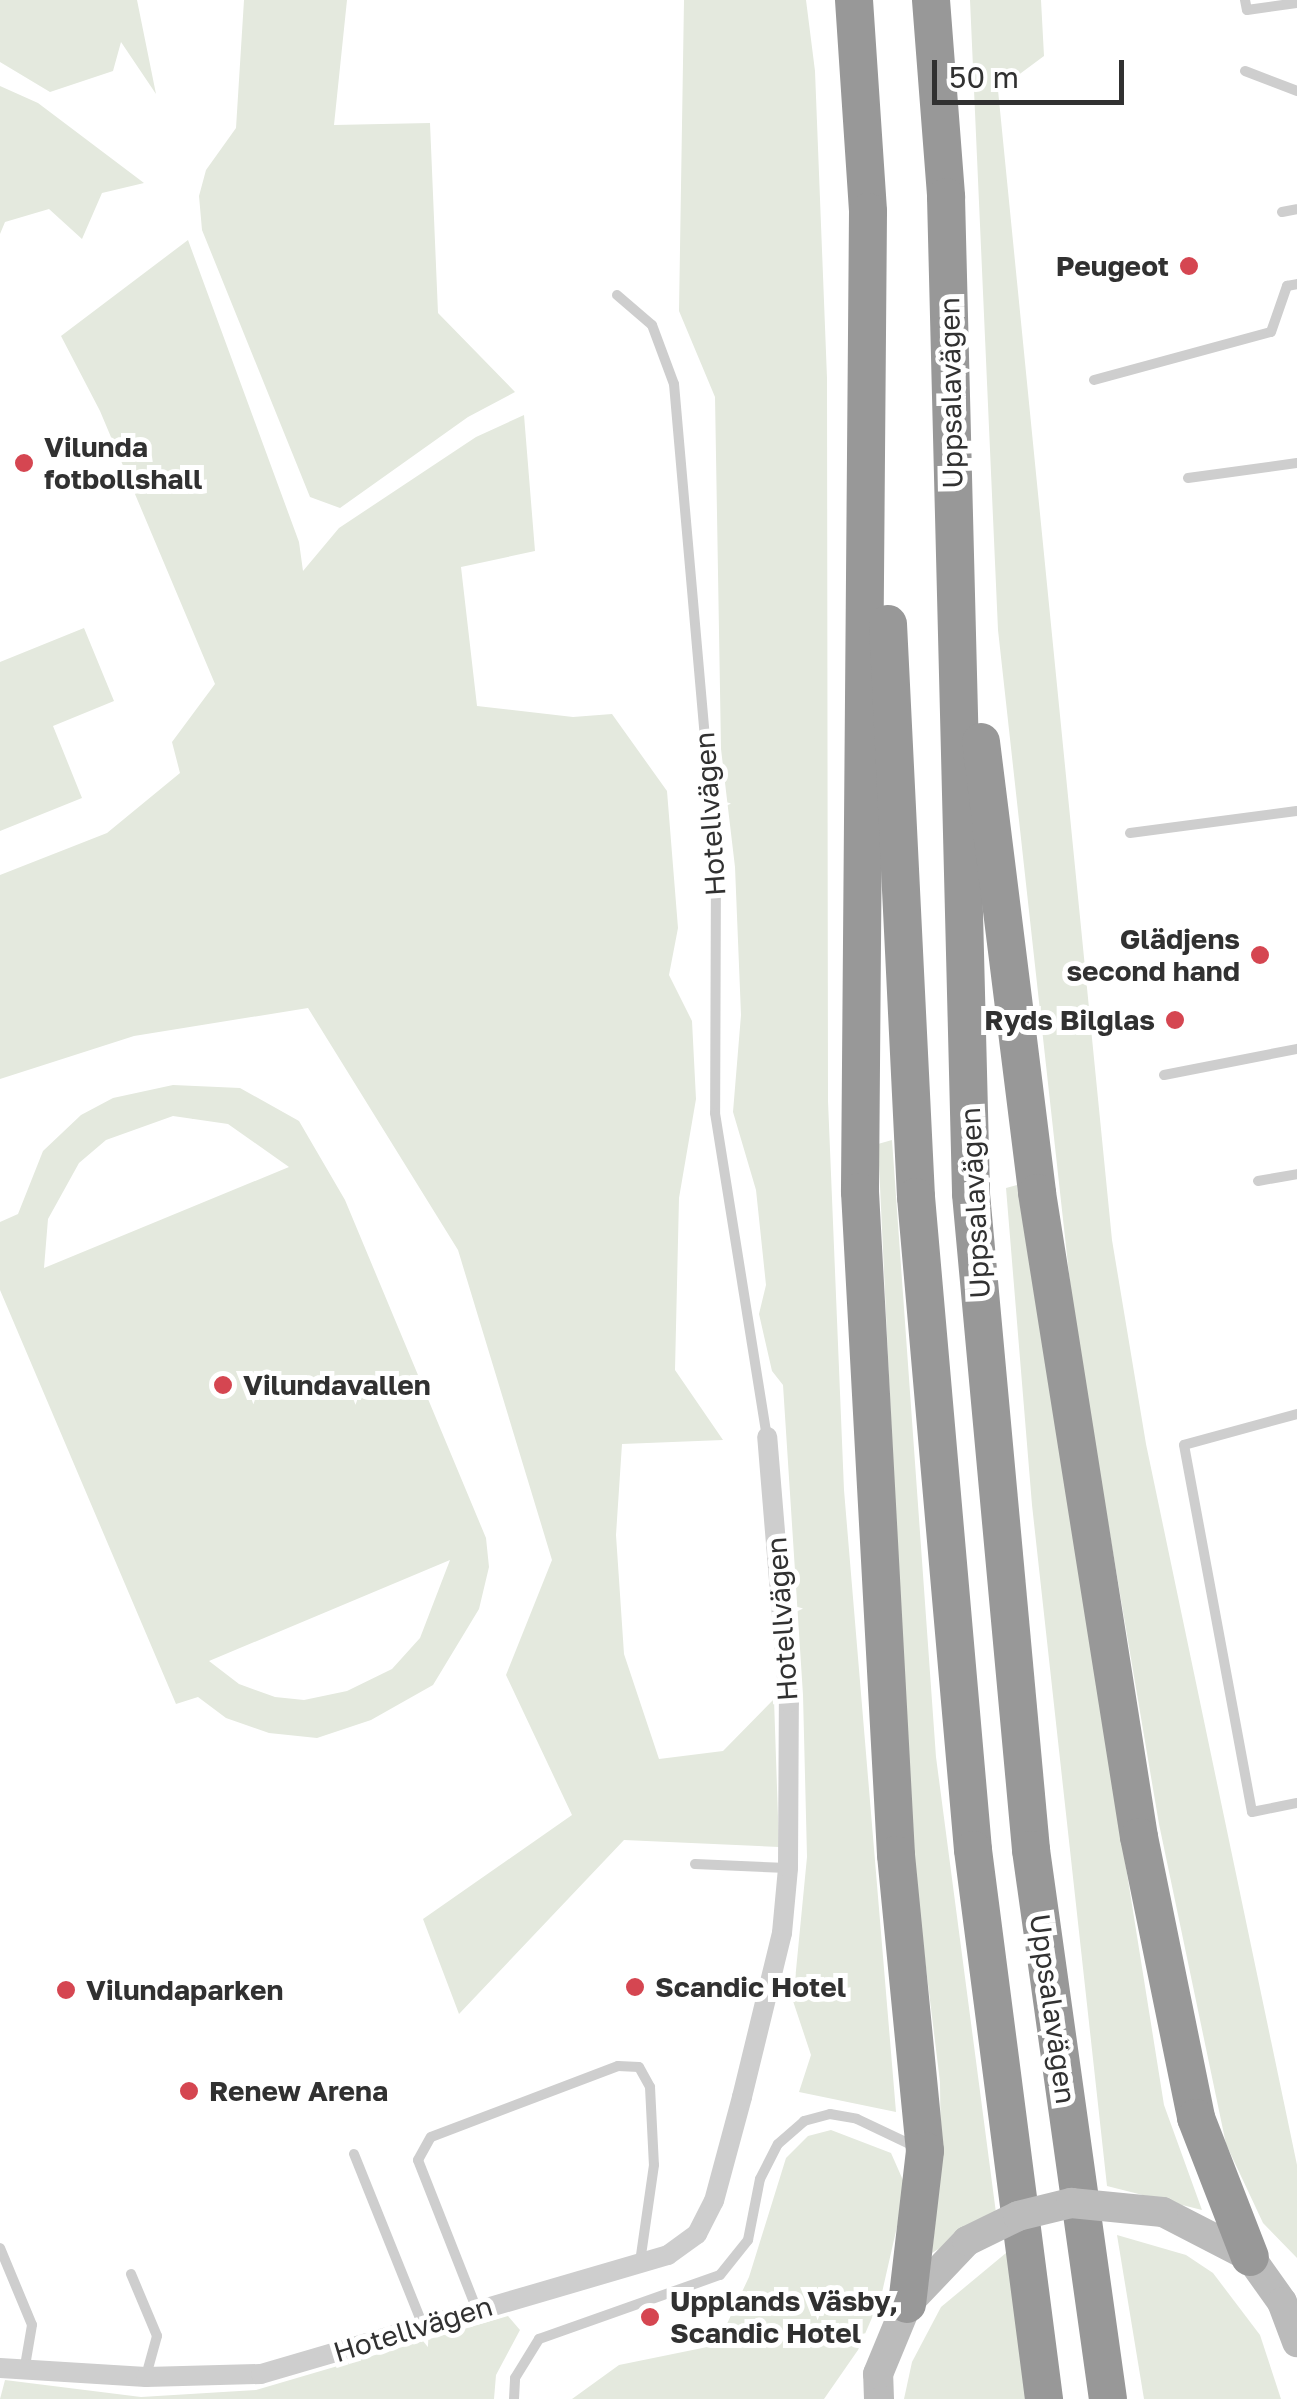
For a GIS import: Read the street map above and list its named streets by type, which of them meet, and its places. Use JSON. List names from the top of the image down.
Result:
{
  "streets": {
    "highway": ["Uppsalavägen"],
    "street": ["Hotellvägen"]
  },
  "places": [
    "Peugeot",
    "Vilunda fotbollshall",
    "Glädjens second hand",
    "Ryds Bilglas",
    "Vilundavallen",
    "Scandic Hotel",
    "Vilundaparken",
    "Renew Arena",
    "Upplands Väsby, Scandic Hotel"
  ],
  "scale_bar": "50 m"
}
